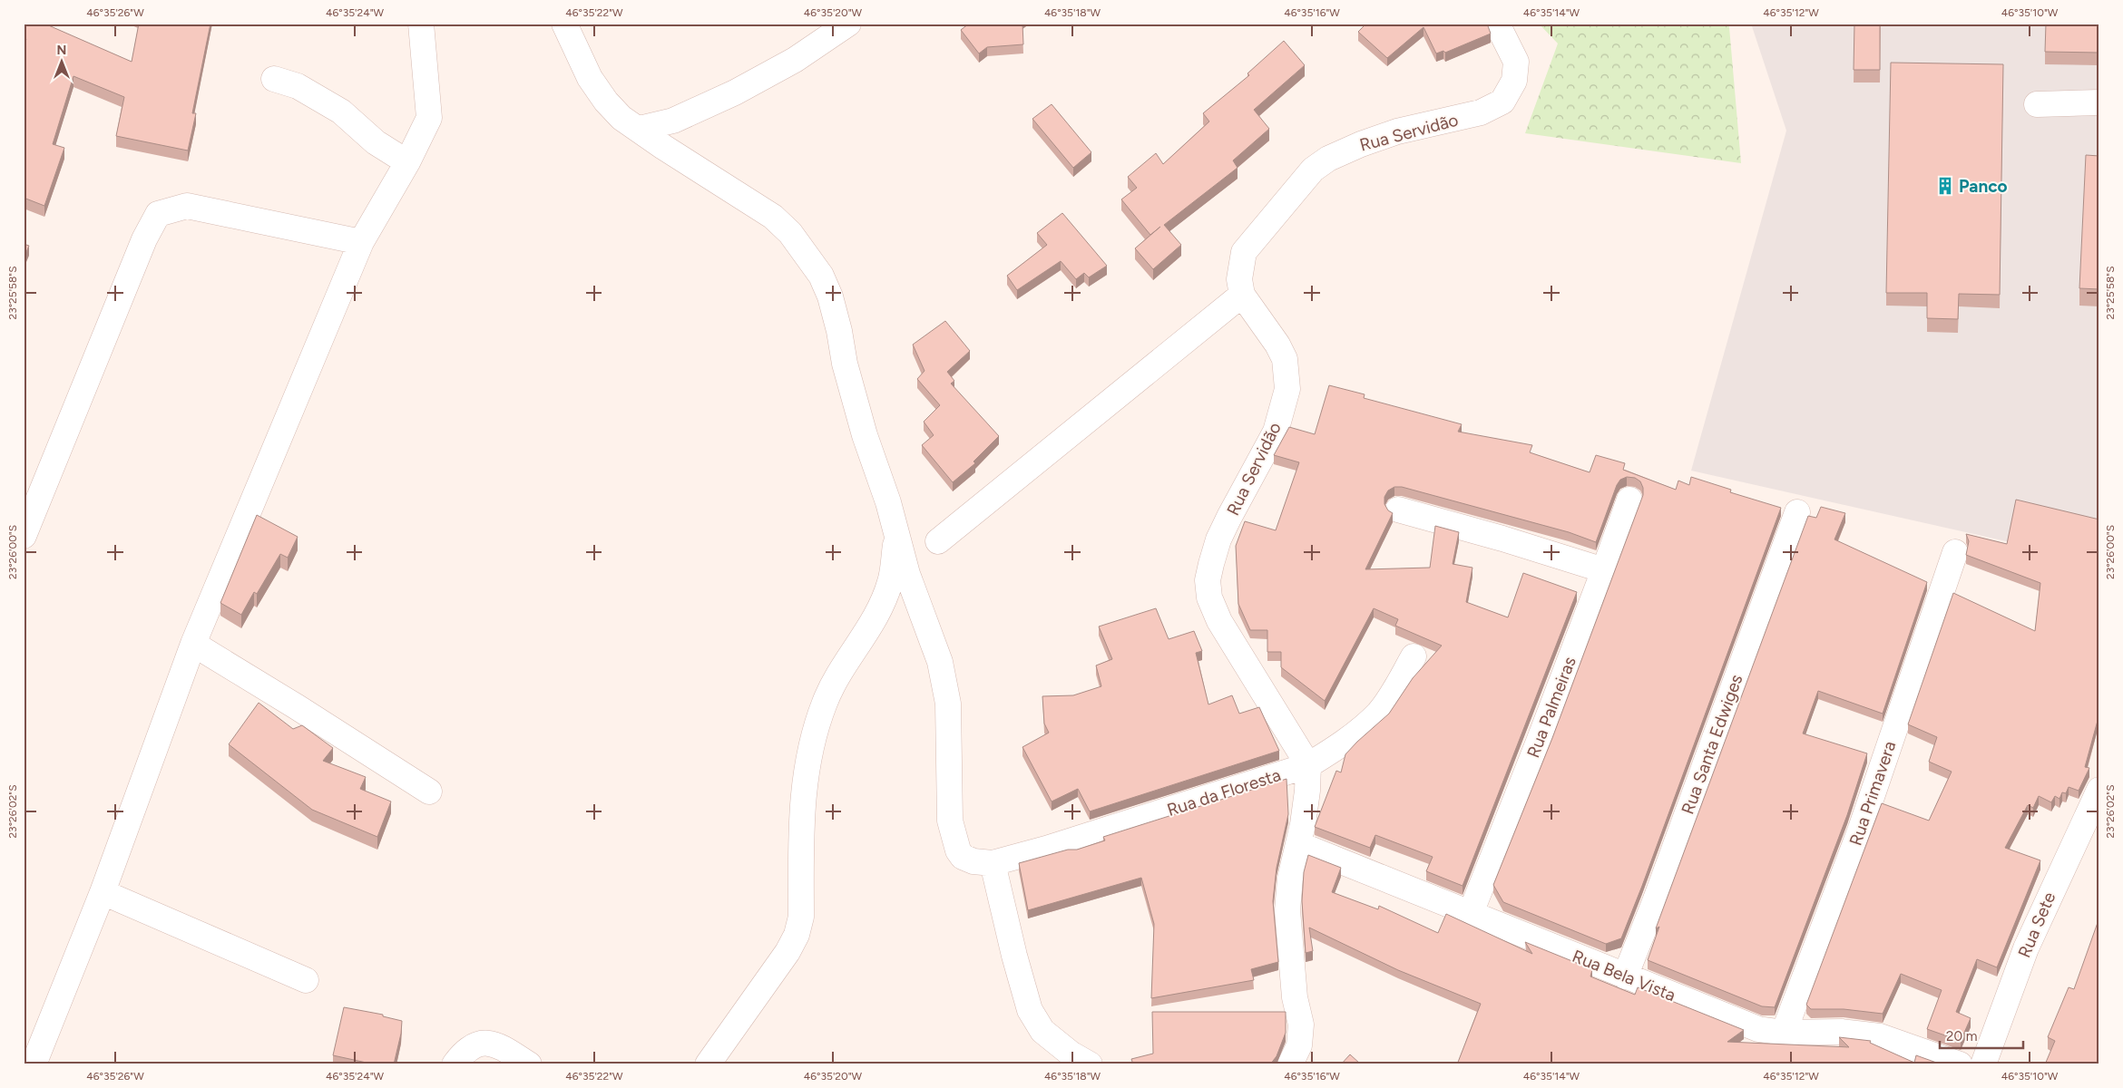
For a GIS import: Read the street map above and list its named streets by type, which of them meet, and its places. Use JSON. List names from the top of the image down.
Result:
{
  "streets": {
    "street": [
      "Rua Servidão",
      "Rua Palmeiras",
      "Rua Santa Edwiges",
      "Rua da Floresta",
      "Rua Primavera",
      "Rua Sete",
      "Rua Bela Vista"
    ]
  },
  "crossings": [
    ["Rua Servidão", "Rua da Floresta"],
    ["Rua Palmeiras", "Rua Bela Vista"],
    ["Rua Santa Edwiges", "Rua Bela Vista"],
    ["Rua Primavera", "Rua Bela Vista"]
  ],
  "places": {
    "building": ["Panco"]
  },
  "scale_bar": "20 m",
  "north": "top",
  "coordinates": [
    "46°35'26\"W",
    "46°35'24\"W",
    "46°35'22\"W",
    "46°35'20\"W",
    "46°35'18\"W",
    "46°35'16\"W",
    "46°35'14\"W",
    "46°35'12\"W",
    "46°35'10\"W",
    "23°25'58\"S",
    "23°26'00\"S",
    "23°26'02\"S"
  ]
}
